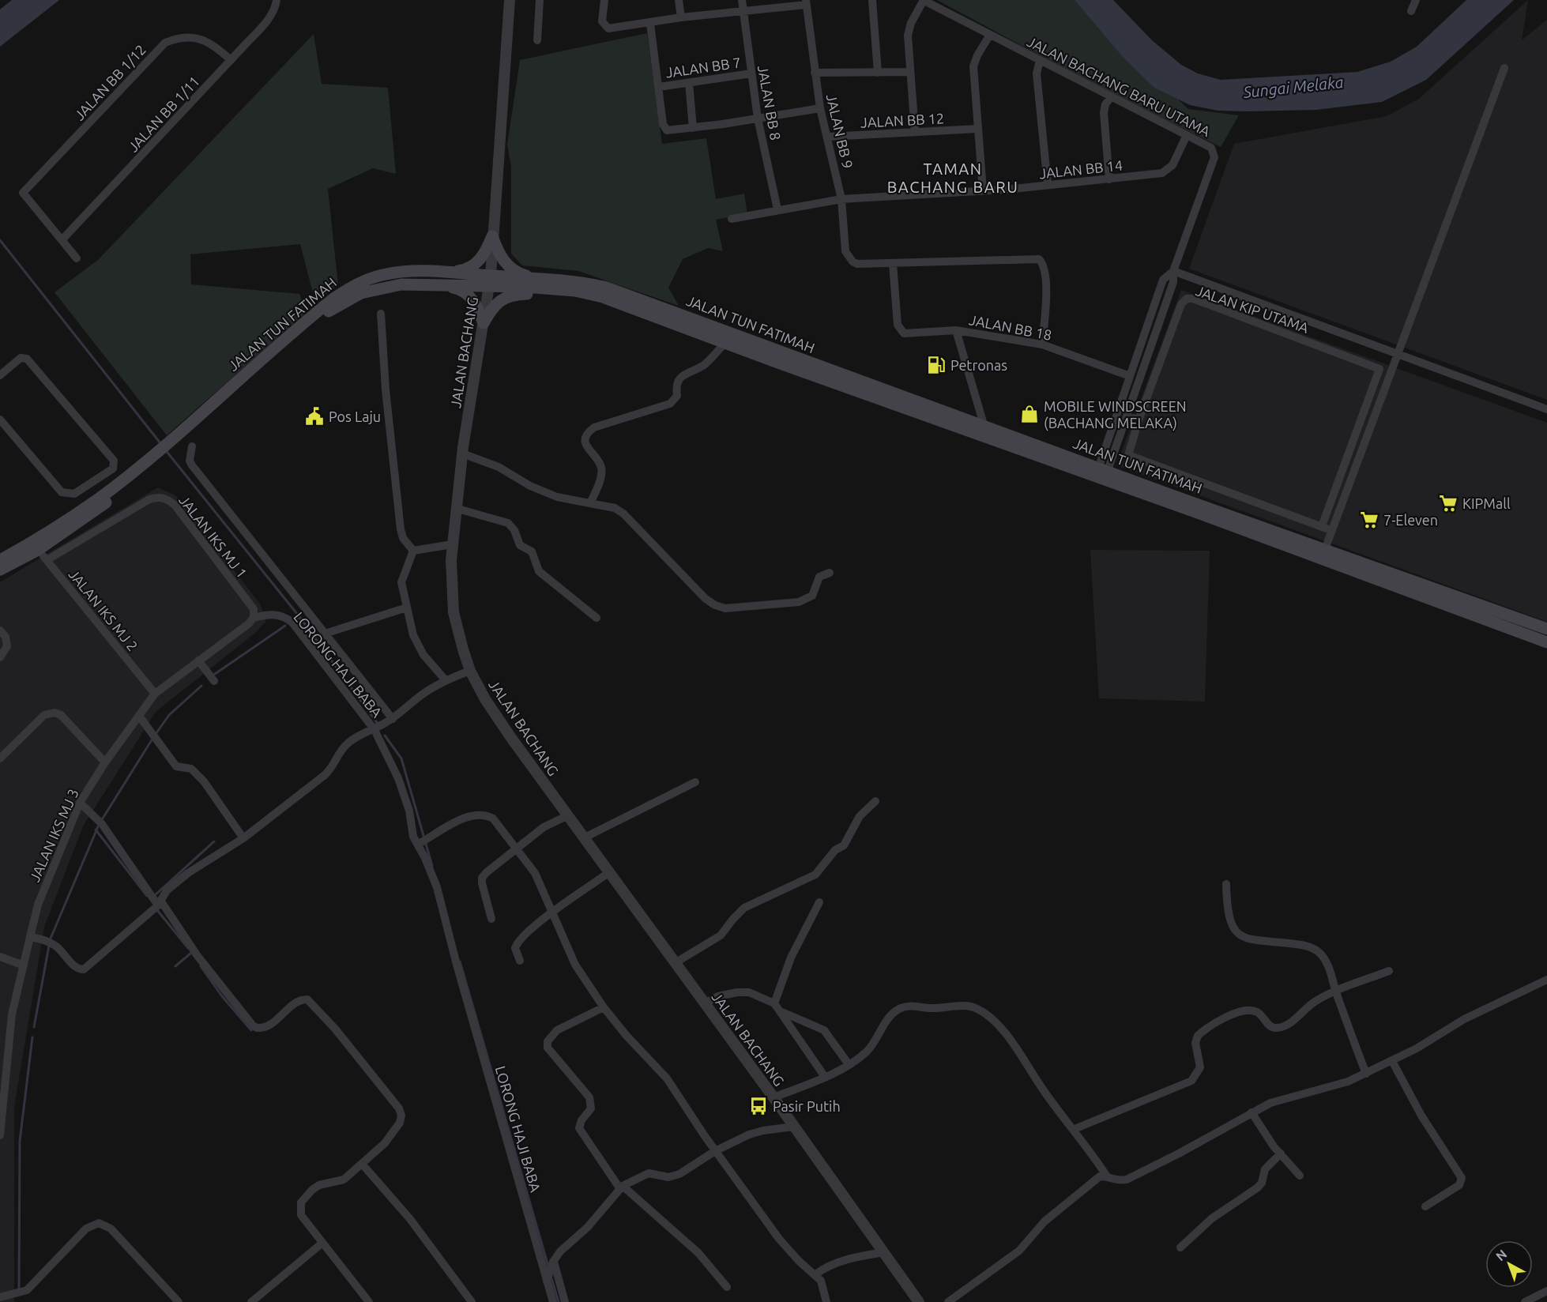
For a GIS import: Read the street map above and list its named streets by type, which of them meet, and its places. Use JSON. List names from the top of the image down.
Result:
{
  "streets": {
    "main road": ["JALAN TUN FATIMAH"],
    "street": [
      "JALAN BB 7",
      "JALAN BB 1/12",
      "JALAN BACHANG BARU UTAMA",
      "JALAN BB 8",
      "JALAN BB 1/11",
      "JALAN BB 12",
      "JALAN BB 9",
      "JALAN BB 14",
      "JALAN KIP UTAMA",
      "JALAN BB 18",
      "JALAN BACHANG",
      "JALAN IKS MJ 1",
      "JALAN IKS MJ 2",
      "LORONG HAJI BABA",
      "JALAN IKS MJ 3"
    ]
  },
  "crossings": [
    ["JALAN BB 7", "JALAN BB 8"],
    ["JALAN BB 1/12", "JALAN BB 1/11"],
    ["JALAN BACHANG BARU UTAMA", "JALAN BB 14"],
    ["JALAN BB 8", "JALAN BB 14"],
    ["JALAN BB 12", "JALAN BB 9"],
    ["JALAN BB 9", "JALAN BB 14"],
    ["JALAN BB 9", "JALAN BB 18"],
    ["JALAN TUN FATIMAH", "JALAN BACHANG"],
    ["JALAN TUN FATIMAH", "JALAN IKS MJ 2"],
    ["JALAN IKS MJ 1", "JALAN IKS MJ 2"],
    ["JALAN IKS MJ 1", "LORONG HAJI BABA"],
    ["JALAN IKS MJ 1", "JALAN IKS MJ 3"],
    ["JALAN IKS MJ 2", "JALAN IKS MJ 3"],
    ["LORONG HAJI BABA", "JALAN IKS MJ 3"]
  ],
  "districts": ["TAMAN BACHANG BARU"],
  "water": ["Sungai Melaka"],
  "places": {
    "fuel station": ["Petronas"],
    "shop": ["MOBILE WINDSCREEN (BACHANG MELAKA)"],
    "public building": ["Pos Laju"],
    "supermarket": ["KIPMall", "7-Eleven"],
    "bus stop": ["Pasir Putih"]
  },
  "north": "top left"
}
